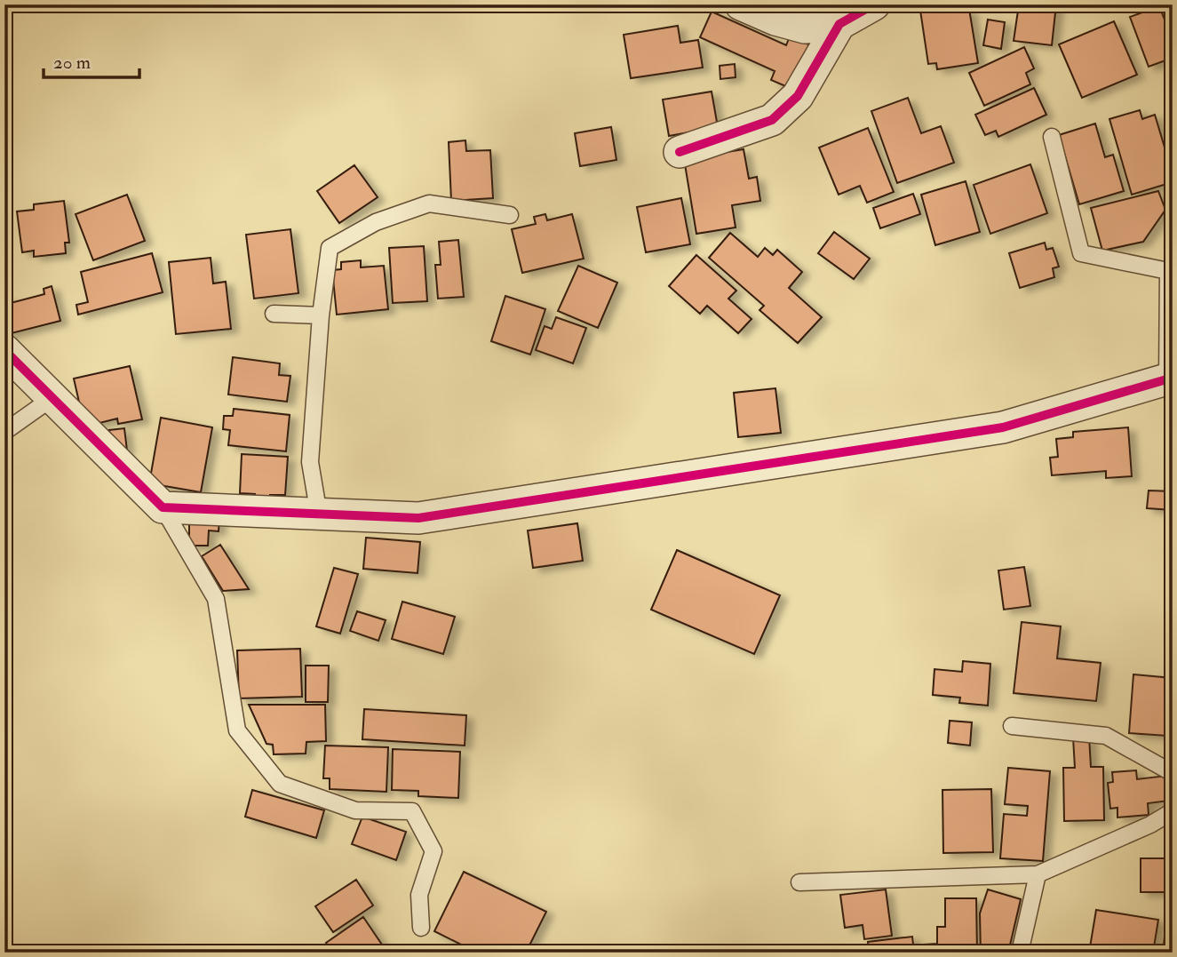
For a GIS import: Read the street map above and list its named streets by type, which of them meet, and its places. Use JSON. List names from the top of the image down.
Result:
{
  "scale_bar": "20 m"
}
